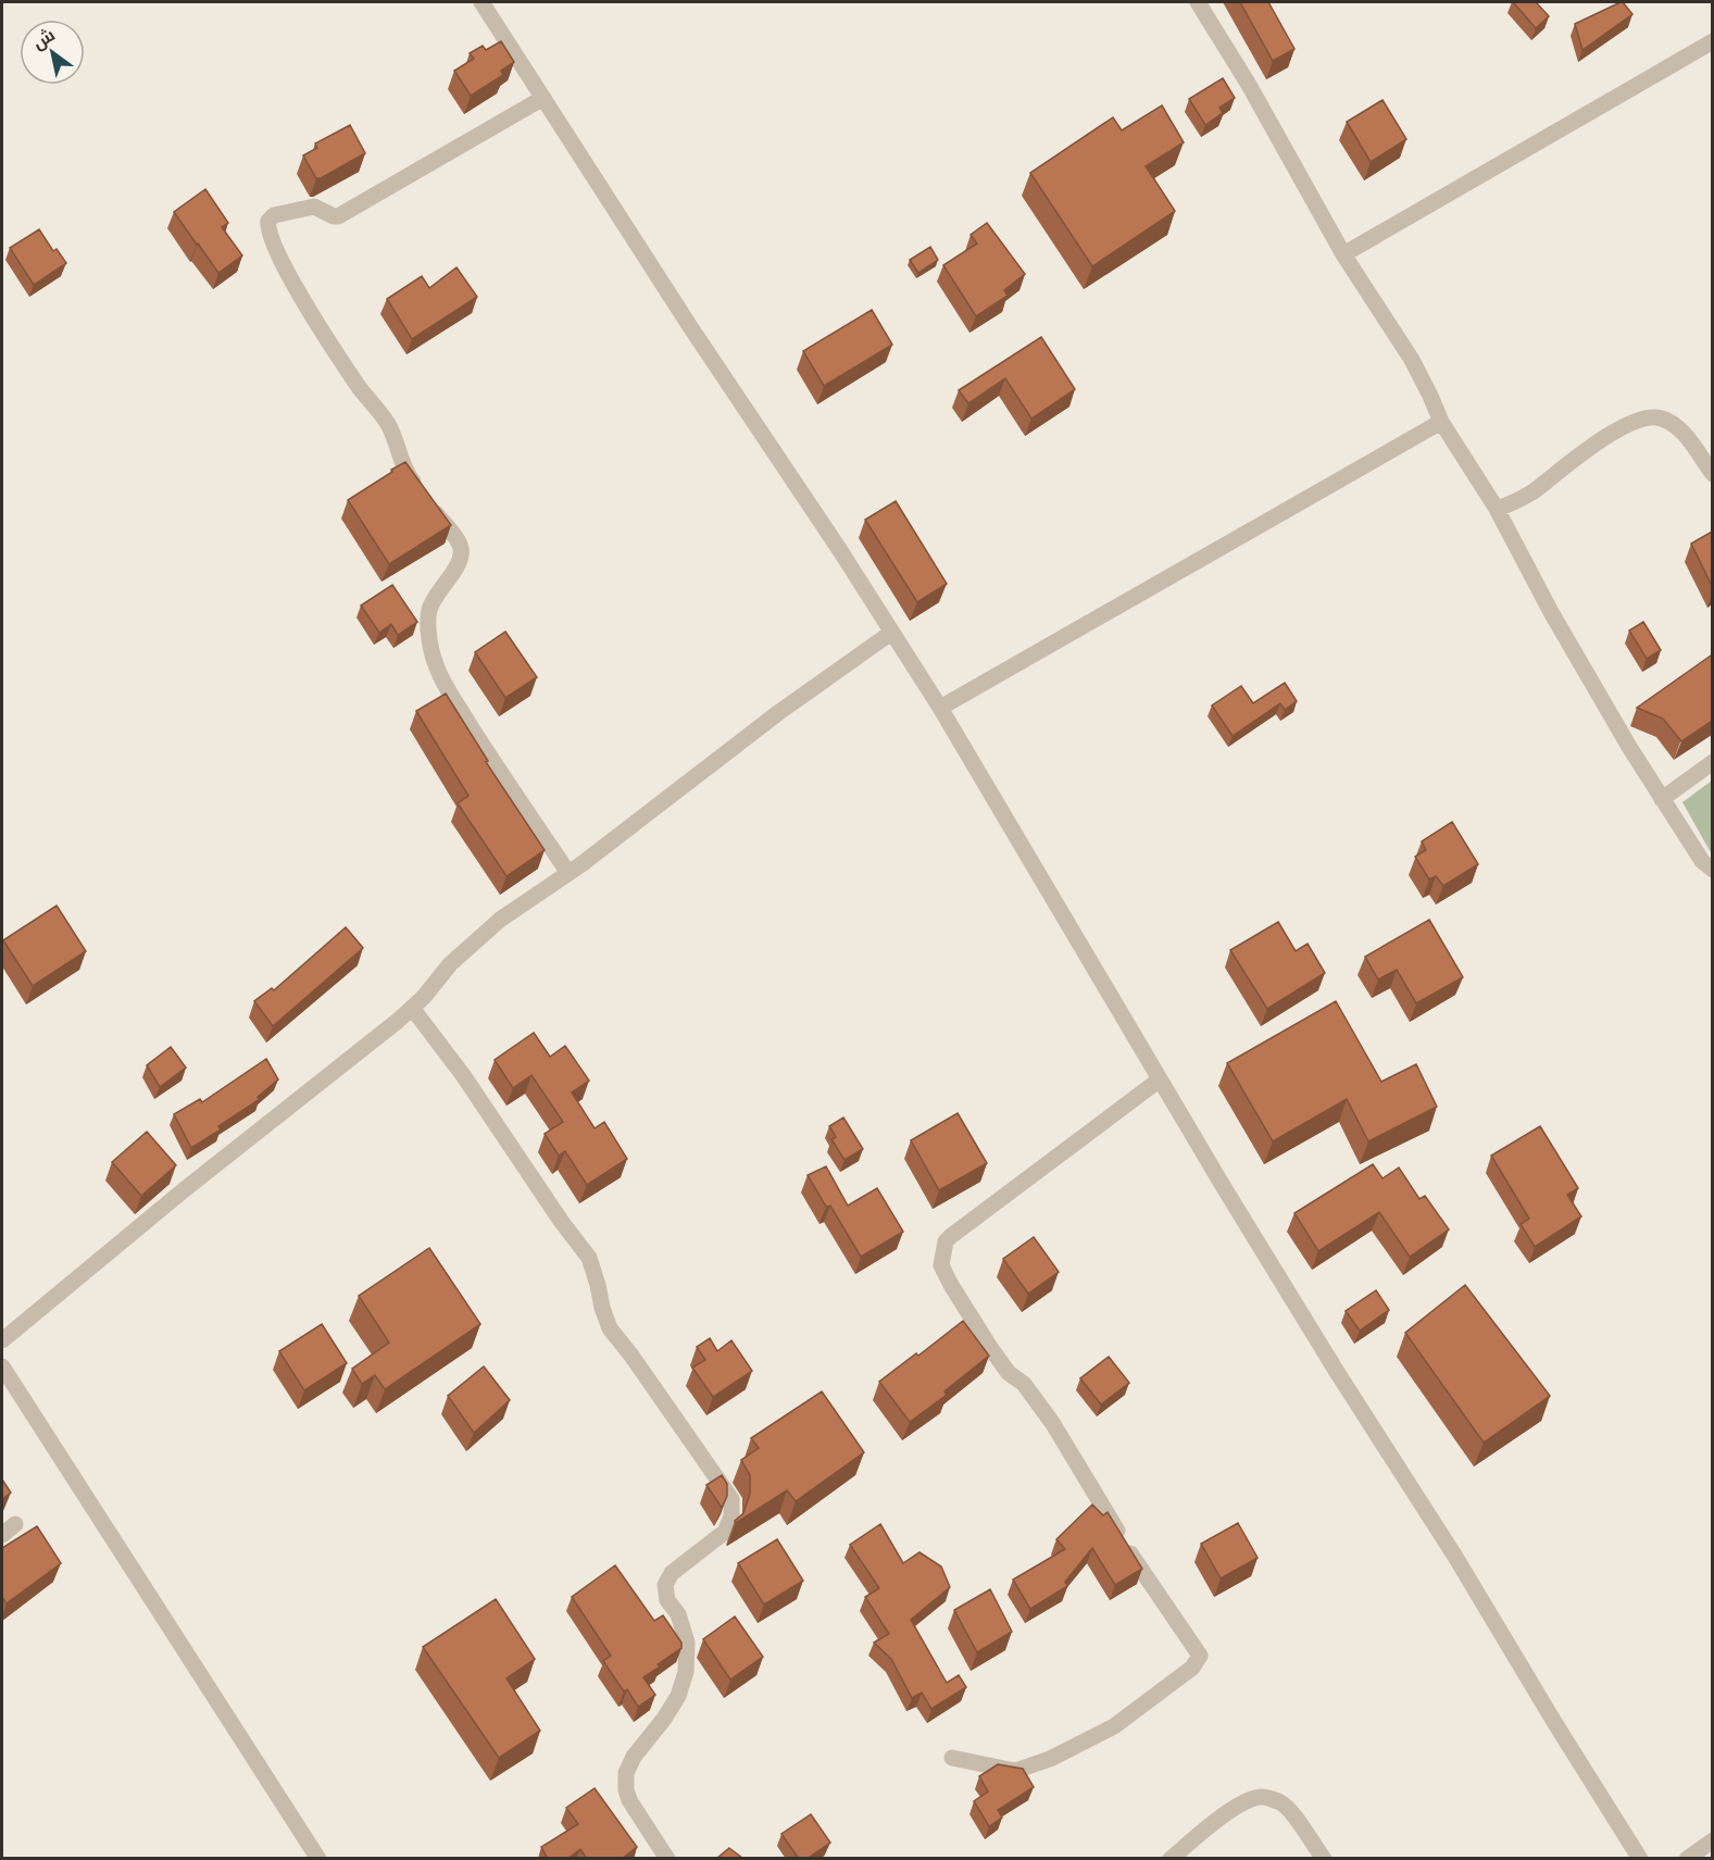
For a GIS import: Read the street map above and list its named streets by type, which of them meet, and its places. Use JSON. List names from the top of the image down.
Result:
{
  "north": "top left"
}
